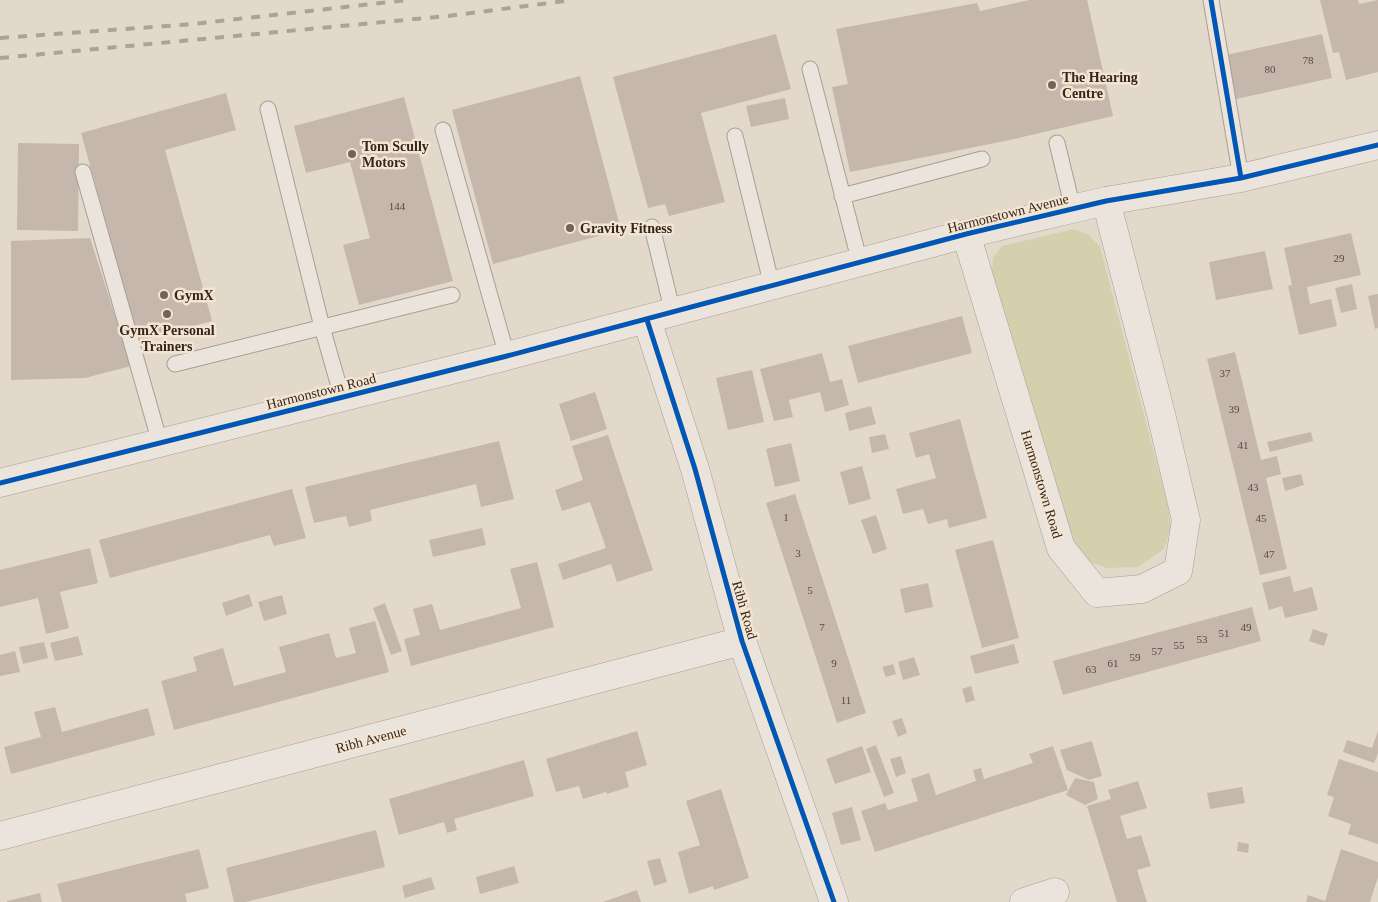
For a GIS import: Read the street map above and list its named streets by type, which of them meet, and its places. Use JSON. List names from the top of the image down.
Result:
{
  "streets": {
    "street": [
      "Harmonstown Avenue",
      "Harmonstown Road",
      "Ribh Road",
      "Ribh Avenue"
    ]
  },
  "crossings": [
    ["Harmonstown Avenue", "Harmonstown Road"],
    ["Harmonstown Avenue", "Ribh Road"],
    ["Harmonstown Road", "Ribh Road"],
    ["Ribh Road", "Ribh Avenue"]
  ],
  "places": [
    "The Hearing Centre",
    "Tom Scully Motors",
    "Gravity Fitness",
    "GymX",
    "GymX Personal Trainers"
  ],
  "house_numbers": [
    "78",
    "80",
    "144",
    "29",
    "37",
    "39",
    "41",
    "43",
    "1",
    "45",
    "3",
    "47",
    "5",
    "7",
    "49",
    "51",
    "53",
    "55",
    "57",
    "59",
    "9",
    "61",
    "63",
    "11"
  ]
}
